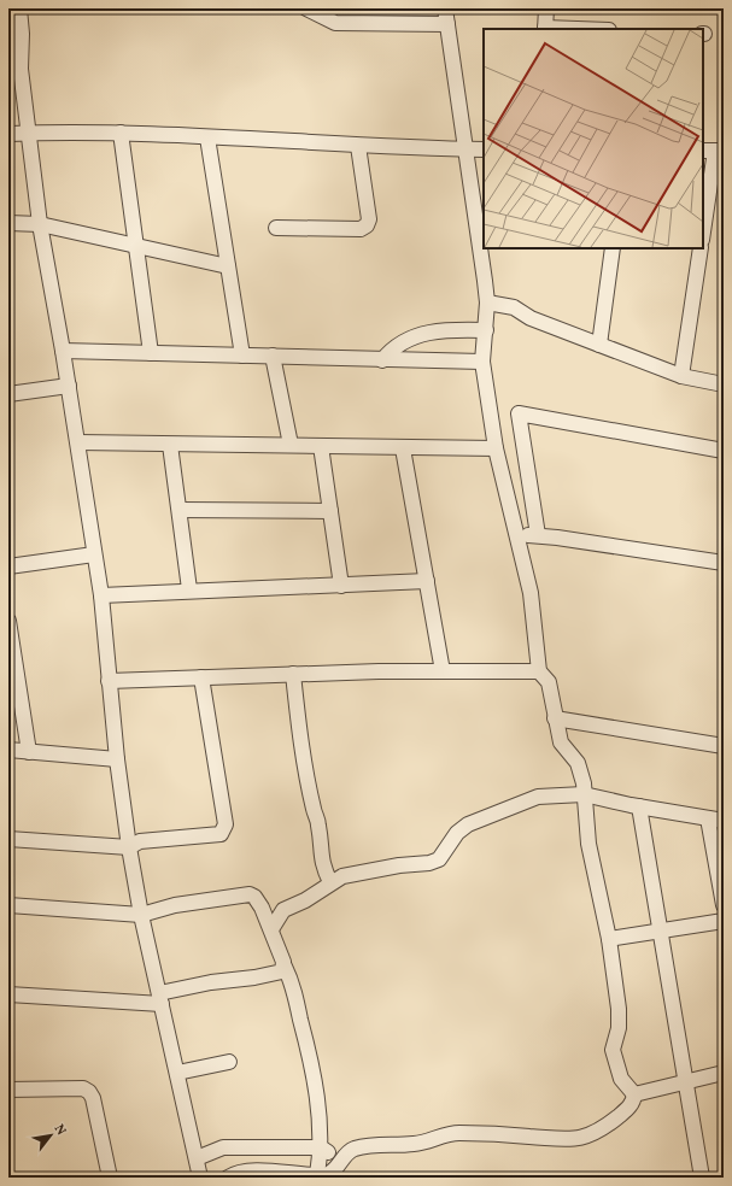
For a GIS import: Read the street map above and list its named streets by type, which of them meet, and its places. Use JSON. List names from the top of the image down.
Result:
{
  "north": "top right"
}
